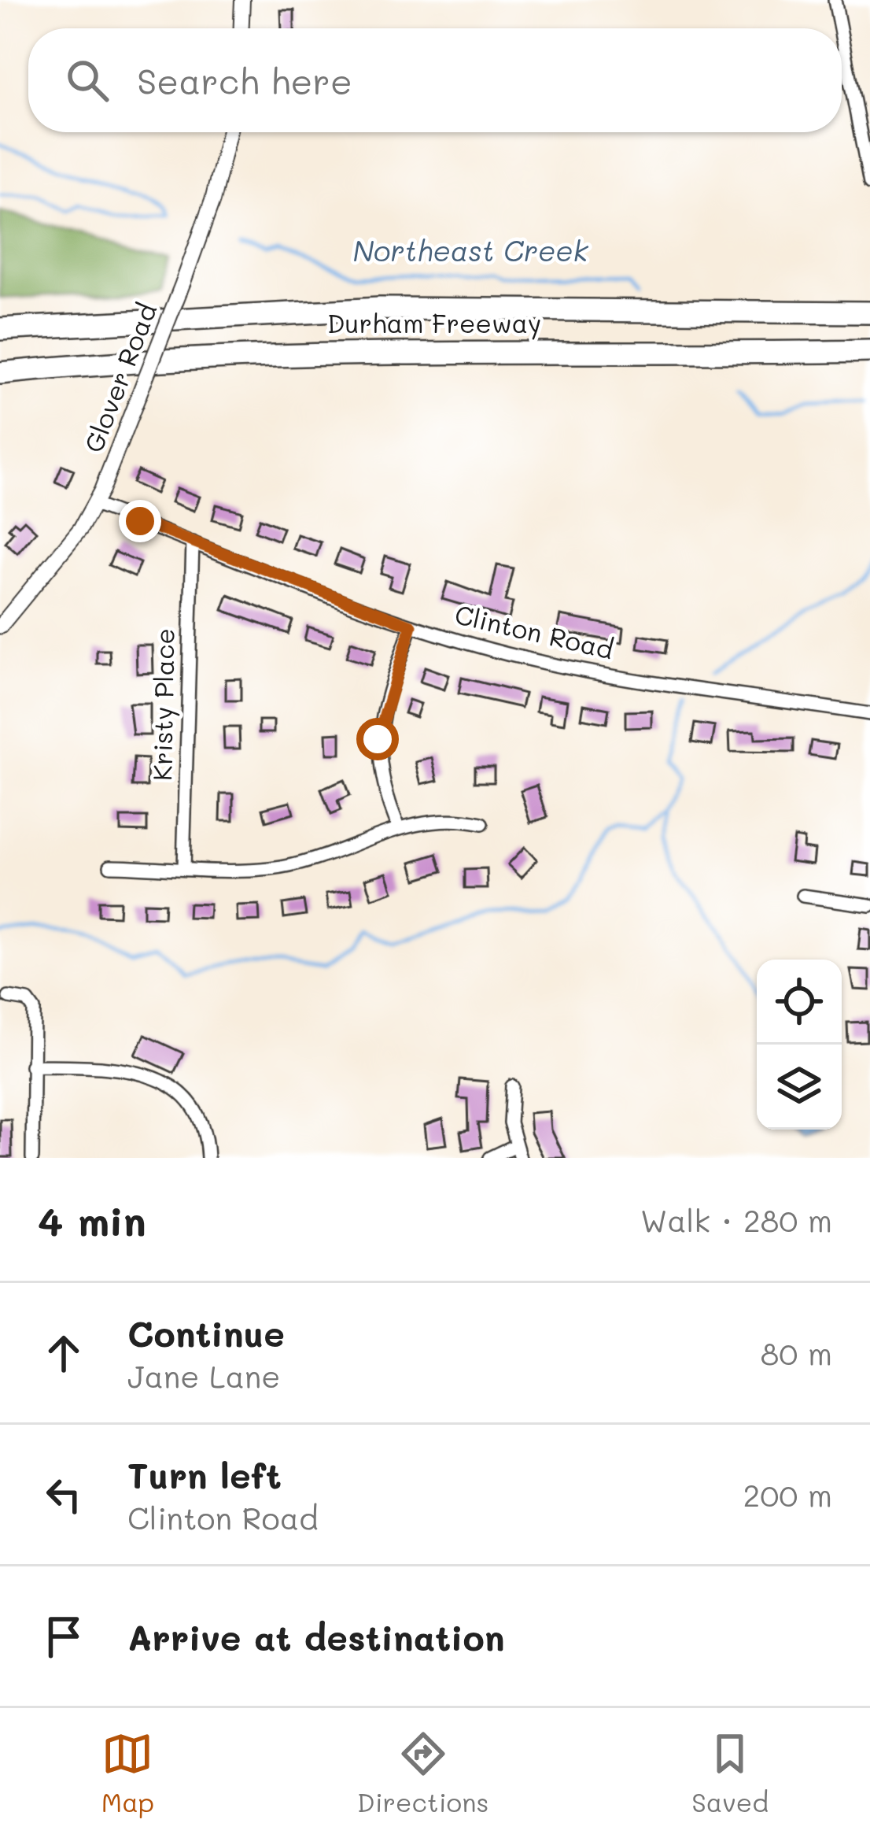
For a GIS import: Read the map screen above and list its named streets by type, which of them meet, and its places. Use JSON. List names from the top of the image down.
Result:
{
  "streets": {
    "highway": ["Durham Freeway"],
    "street": ["Glover Road", "Clinton Road", "Kristy Place"]
  },
  "crossings": [
    ["Glover Road", "Clinton Road"],
    ["Clinton Road", "Kristy Place"]
  ],
  "water": ["Northeast Creek"],
  "page": {
    "search": "Search here",
    "heading": ["4 min", "Walk · 280 m"],
    "list": [
      ["Continue", "Jane Lane", "80 m"],
      ["Turn left", "Clinton Road", "200 m"],
      "Arrive at destination"
    ],
    "nav": ["Map", "Directions", "Saved"]
  }
}
